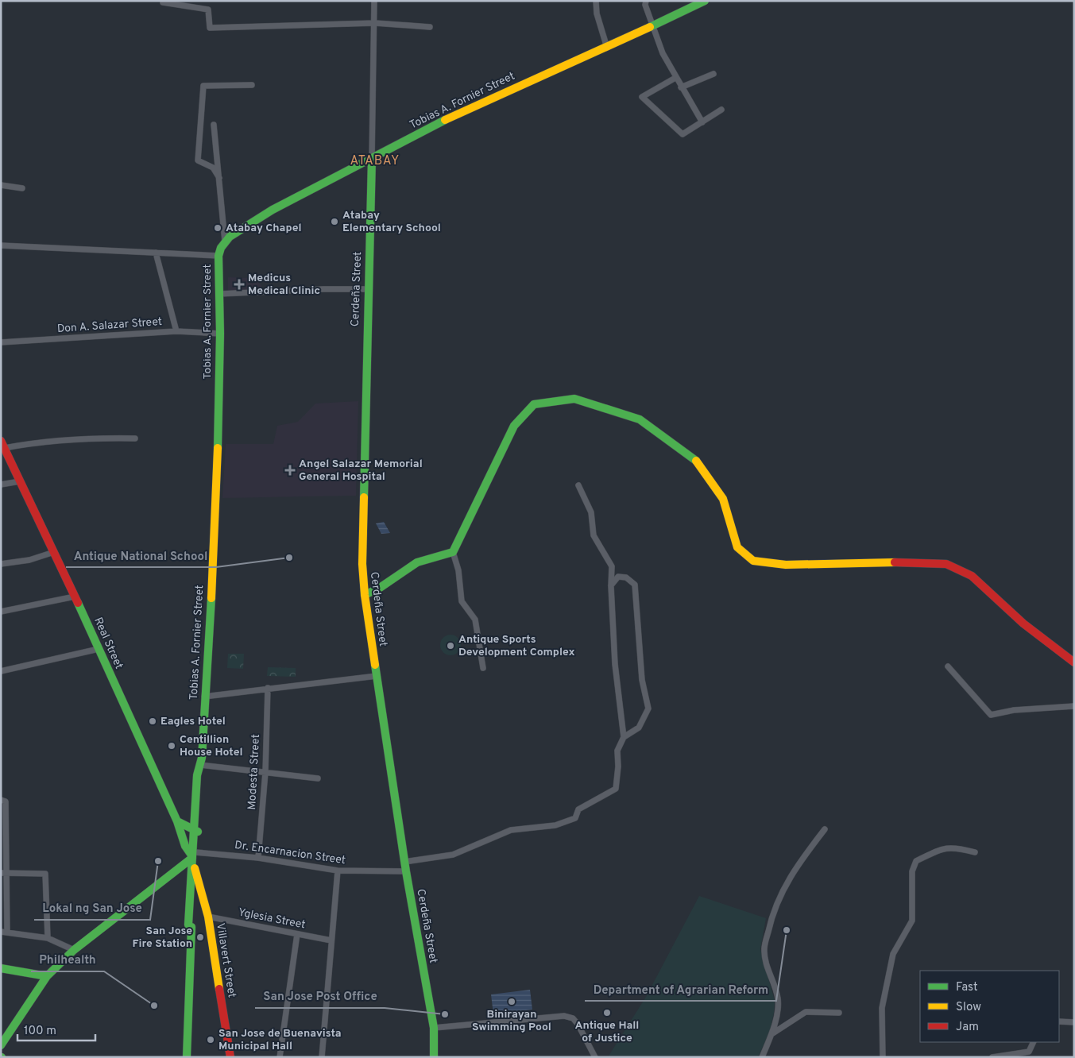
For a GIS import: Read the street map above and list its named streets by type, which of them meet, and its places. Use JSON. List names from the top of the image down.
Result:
{
  "streets": {
    "main road": [
      "Tobias A. Fornier Street",
      "Cerdeña Street",
      "Real Street",
      "Villavert Street"
    ],
    "street": [
      "Don A. Salazar Street",
      "Modesta Street",
      "Dr. Encarnacion Street",
      "Yglesia Street"
    ]
  },
  "crossings": [
    ["Tobias A. Fornier Street", "Cerdeña Street"],
    ["Tobias A. Fornier Street", "Don A. Salazar Street"],
    ["Tobias A. Fornier Street", "Real Street"],
    ["Tobias A. Fornier Street", "Dr. Encarnacion Street"],
    ["Tobias A. Fornier Street", "Villavert Street"],
    ["Cerdeña Street", "Dr. Encarnacion Street"],
    ["Real Street", "Dr. Encarnacion Street"],
    ["Modesta Street", "Dr. Encarnacion Street"],
    ["Yglesia Street", "Villavert Street"]
  ],
  "districts": ["ATABAY"],
  "places": {
    "other": [
      "Atabay Elementary School",
      "Atabay Chapel",
      "Antique National School",
      "Antique Sports Development Complex",
      "Eagles Hotel",
      "Centillion House Hotel",
      "Lokal ng San Jose",
      "Department of Agrarian Reform",
      "San Jose Fire Station",
      "Binirayan Swimming Pool",
      "Philhealth",
      "Antique Hall of Justice",
      "San Jose Post Office",
      "San Jose de Buenavista Municipal Hall"
    ],
    "health": ["Medicus Medical Clinic", "Angel Salazar Memorial General Hospital"]
  },
  "legend": ["Fast", "Slow", "Jam"],
  "scale_bar": "100 m"
}
